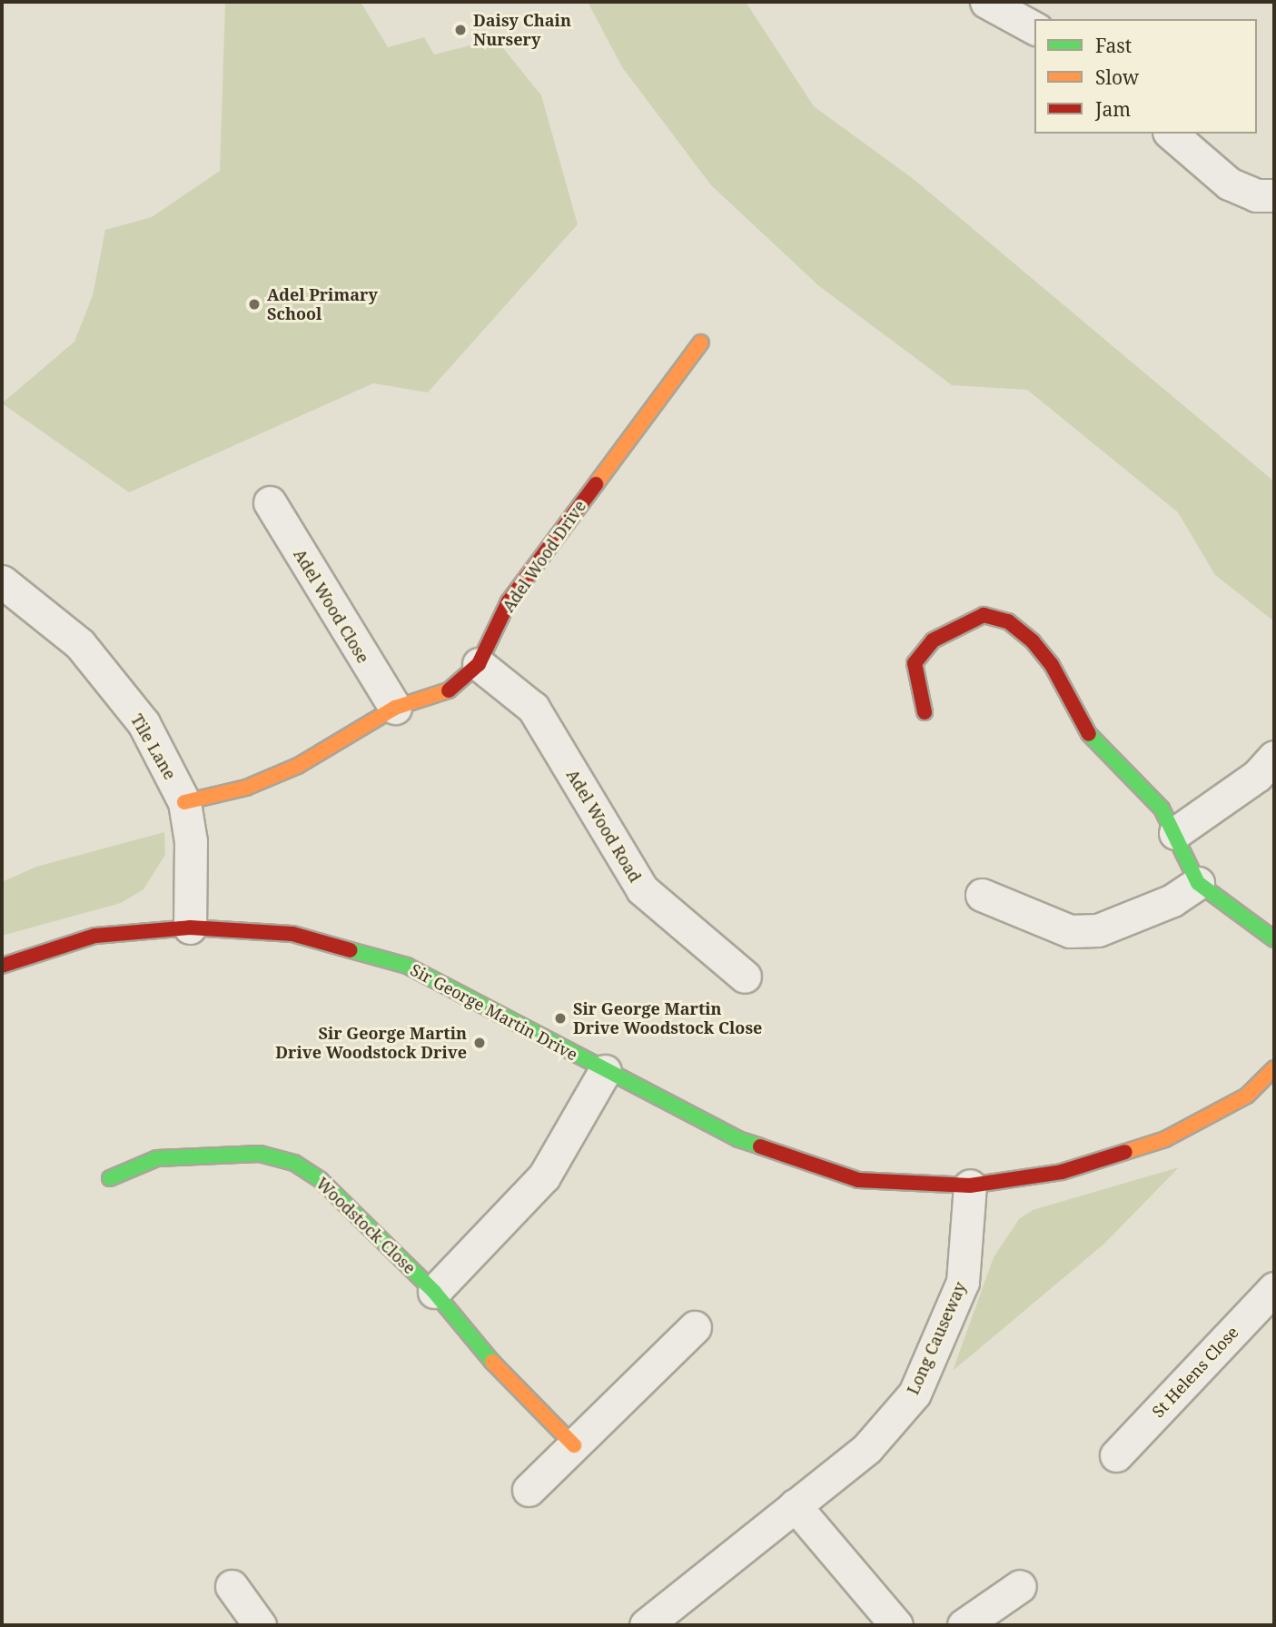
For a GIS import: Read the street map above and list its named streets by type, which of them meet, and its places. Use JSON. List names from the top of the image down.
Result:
{
  "streets": {
    "street": [
      "Adel Wood Drive",
      "Adel Wood Close",
      "Tile Lane",
      "Adel Wood Road",
      "Sir George Martin Drive",
      "Woodstock Close",
      "Long Causeway",
      "St Helens Close"
    ]
  },
  "crossings": [
    ["Adel Wood Drive", "Adel Wood Close"],
    ["Adel Wood Drive", "Tile Lane"],
    ["Adel Wood Drive", "Adel Wood Road"],
    ["Tile Lane", "Sir George Martin Drive"],
    ["Sir George Martin Drive", "Long Causeway"]
  ],
  "places": [
    "Daisy Chain Nursery",
    "Adel Primary School",
    "Sir George Martin Drive Woodstock Close",
    "Sir George Martin Drive Woodstock Drive"
  ],
  "legend": ["Fast", "Slow", "Jam"]
}
